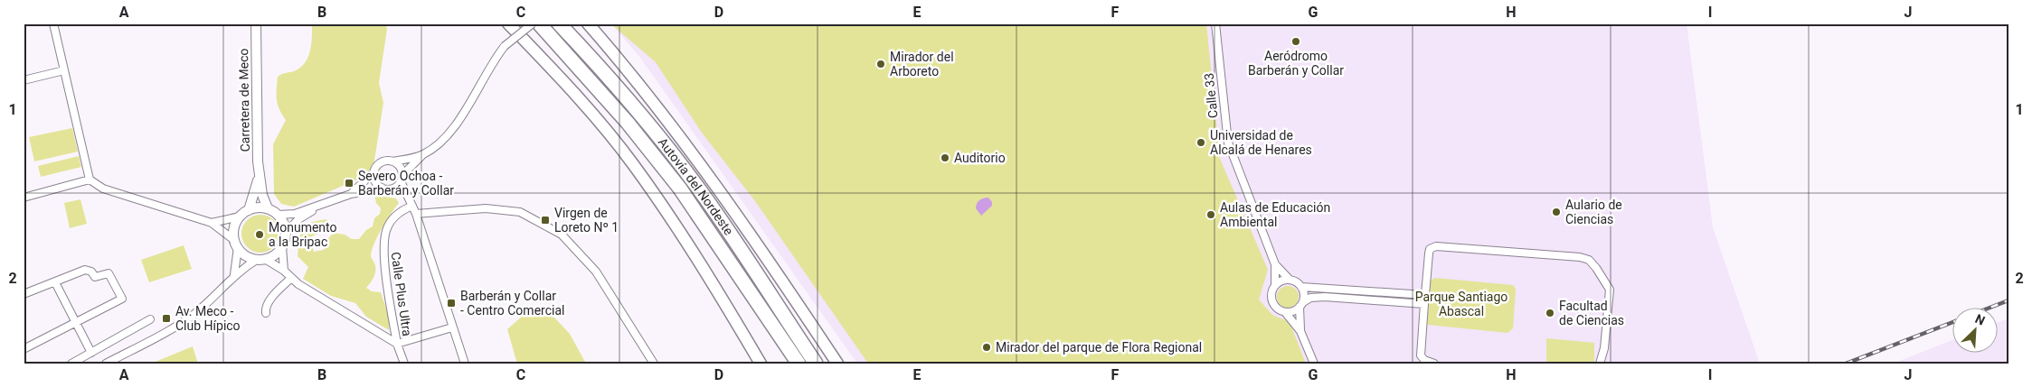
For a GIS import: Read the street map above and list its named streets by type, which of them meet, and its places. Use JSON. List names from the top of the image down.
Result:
{
  "streets": {
    "highway": ["Autovía del Nordeste"],
    "street": ["Calle 33", "Carretera de Meco", "Calle Plus Ultra"]
  },
  "parks": ["Parque Santiago Abascal"],
  "places": {
    "other": [
      "Aeródromo Barberán y Collar",
      "Mirador del Arboreto",
      "Universidad de Alcalá de Henares",
      "Auditorio",
      "Aulario de Ciencias",
      "Aulas de Educación Ambiental",
      "Monumento a la Bripac",
      "Facultad de Ciencias",
      "Mirador del parque de Flora Regional"
    ],
    "transit": [
      "Severo Ochoa - Barberán y Collar",
      "Virgen de Loreto Nº 1",
      "Barberán y Collar - Centro Comercial",
      "Av. Meco - Club Hípico"
    ]
  },
  "north": "top right",
  "grid": {
    "columns": [
      "A",
      "B",
      "C",
      "D",
      "E",
      "F",
      "G",
      "H",
      "I",
      "J"
    ],
    "rows": ["1", "2"]
  }
}
